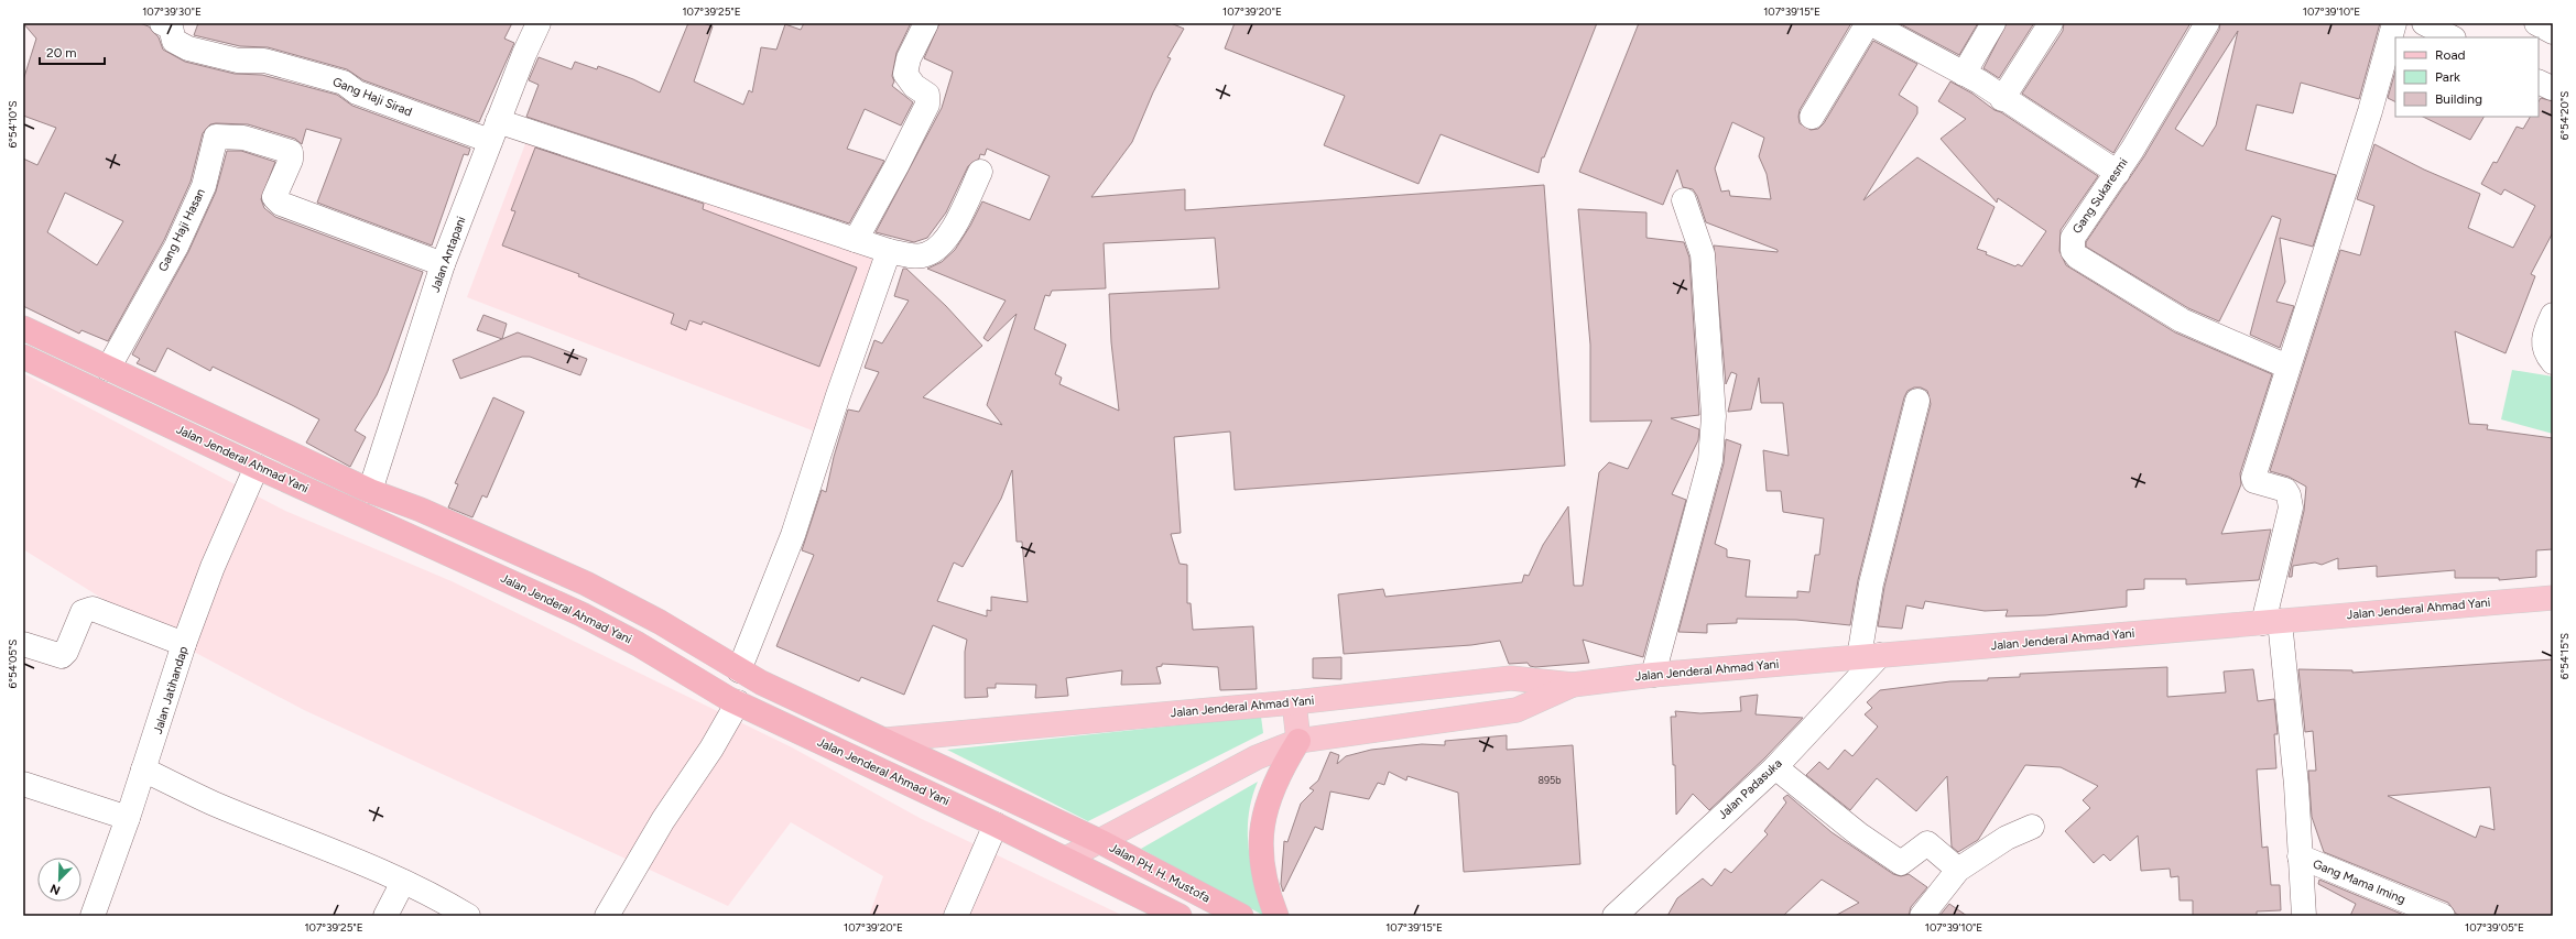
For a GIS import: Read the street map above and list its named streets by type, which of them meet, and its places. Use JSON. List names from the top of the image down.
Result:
{
  "streets": {
    "highway": ["Jalan Jenderal Ahmad Yani", "Jalan PH. H. Mustofa"],
    "street": [
      "Gang Haji Sirad",
      "Gang Sukaresmi",
      "Gang Haji Hasan",
      "Jalan Antapani",
      "Jalan Jatihandap",
      "Jalan Padasuka",
      "Gang Mama Iming"
    ]
  },
  "crossings": [
    ["Gang Haji Sirad", "Jalan Antapani"],
    ["Gang Haji Hasan", "Jalan Antapani"],
    ["Gang Haji Hasan", "Jalan Jenderal Ahmad Yani"],
    ["Jalan Antapani", "Jalan Jenderal Ahmad Yani"],
    ["Jalan Jenderal Ahmad Yani", "Jalan Jatihandap"],
    ["Jalan Jenderal Ahmad Yani", "Jalan Padasuka"],
    ["Jalan Jenderal Ahmad Yani", "Jalan PH. H. Mustofa"]
  ],
  "house_numbers": ["895b"],
  "legend": ["Road", "Park", "Building"],
  "scale_bar": "20 m",
  "north": "bottom left",
  "coordinates": [
    "107°39'30\"E",
    "107°39'25\"E",
    "107°39'20\"E",
    "107°39'15\"E",
    "107°39'10\"E",
    "6°54'20\"S",
    "6°54'10\"S",
    "6°54'15\"S",
    "6°54'05\"S",
    "107°39'05\"E"
  ]
}
